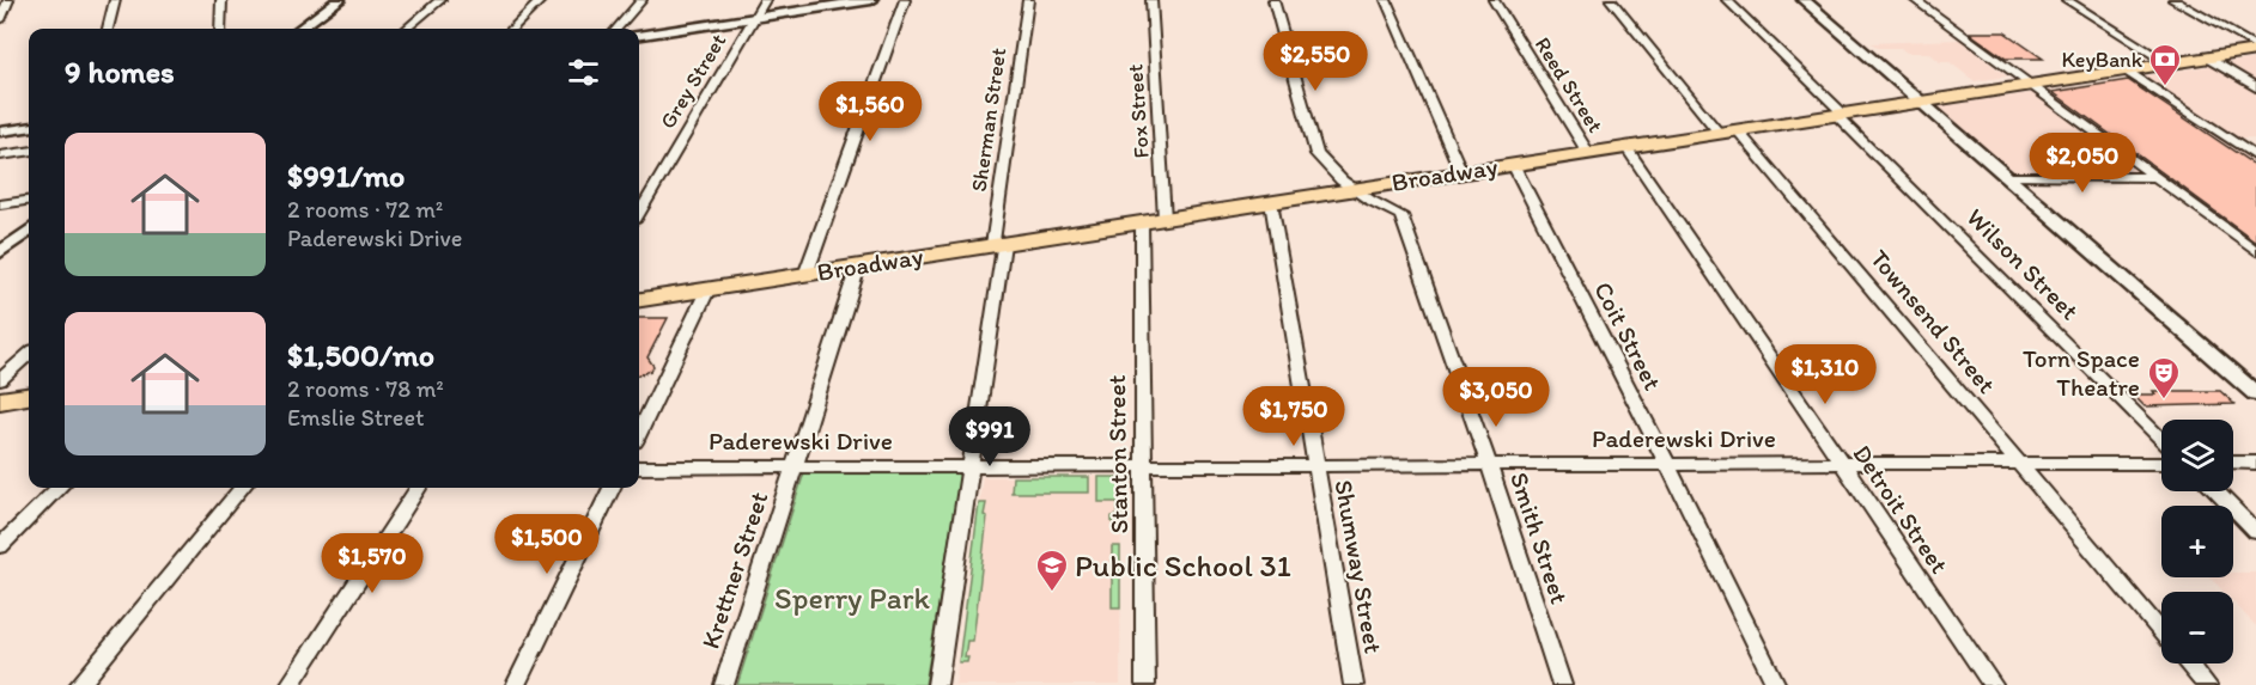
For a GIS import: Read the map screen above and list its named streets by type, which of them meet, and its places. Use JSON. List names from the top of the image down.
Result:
{
  "streets": {
    "main road": ["Broadway"],
    "street": [
      "Grey Street",
      "Reed Street",
      "Fox Street",
      "Sherman Street",
      "Wilson Street",
      "Townsend Street",
      "Coit Street",
      "Paderewski Drive",
      "Stanton Street",
      "Detroit Street",
      "Smith Street",
      "Shumway Street",
      "Krettner Street"
    ]
  },
  "crossings": [
    ["Reed Street", "Broadway"],
    ["Fox Street", "Broadway"],
    ["Sherman Street", "Broadway"],
    ["Sherman Street", "Paderewski Drive"],
    ["Broadway", "Wilson Street"],
    ["Broadway", "Townsend Street"],
    ["Broadway", "Coit Street"],
    ["Broadway", "Stanton Street"],
    ["Broadway", "Detroit Street"],
    ["Broadway", "Smith Street"],
    ["Broadway", "Shumway Street"],
    ["Broadway", "Krettner Street"],
    ["Townsend Street", "Paderewski Drive"],
    ["Coit Street", "Paderewski Drive"],
    ["Paderewski Drive", "Stanton Street"],
    ["Paderewski Drive", "Detroit Street"],
    ["Paderewski Drive", "Smith Street"],
    ["Paderewski Drive", "Shumway Street"],
    ["Paderewski Drive", "Krettner Street"]
  ],
  "parks": ["Sperry Park"],
  "places": {
    "bank": ["KeyBank"],
    "theatre": ["Torn Space Theatre"],
    "school or university": ["Public School 31"]
  },
  "page": {
    "heading": "9 homes",
    "price": [
      "$2,550",
      "$1,560",
      "$2,050",
      "$1,310",
      "$3,050",
      "$1,750",
      "$991",
      "$1,500",
      "$1,570"
    ],
    "list": [
      {
        "name": "$991/mo",
        "note": "2 rooms · 72 m² · Paderewski Drive"
      },
      {
        "name": "$1,500/mo",
        "note": "2 rooms · 78 m² · Emslie Street"
      }
    ],
    "map_buttons": ["+", "−"]
  }
}
